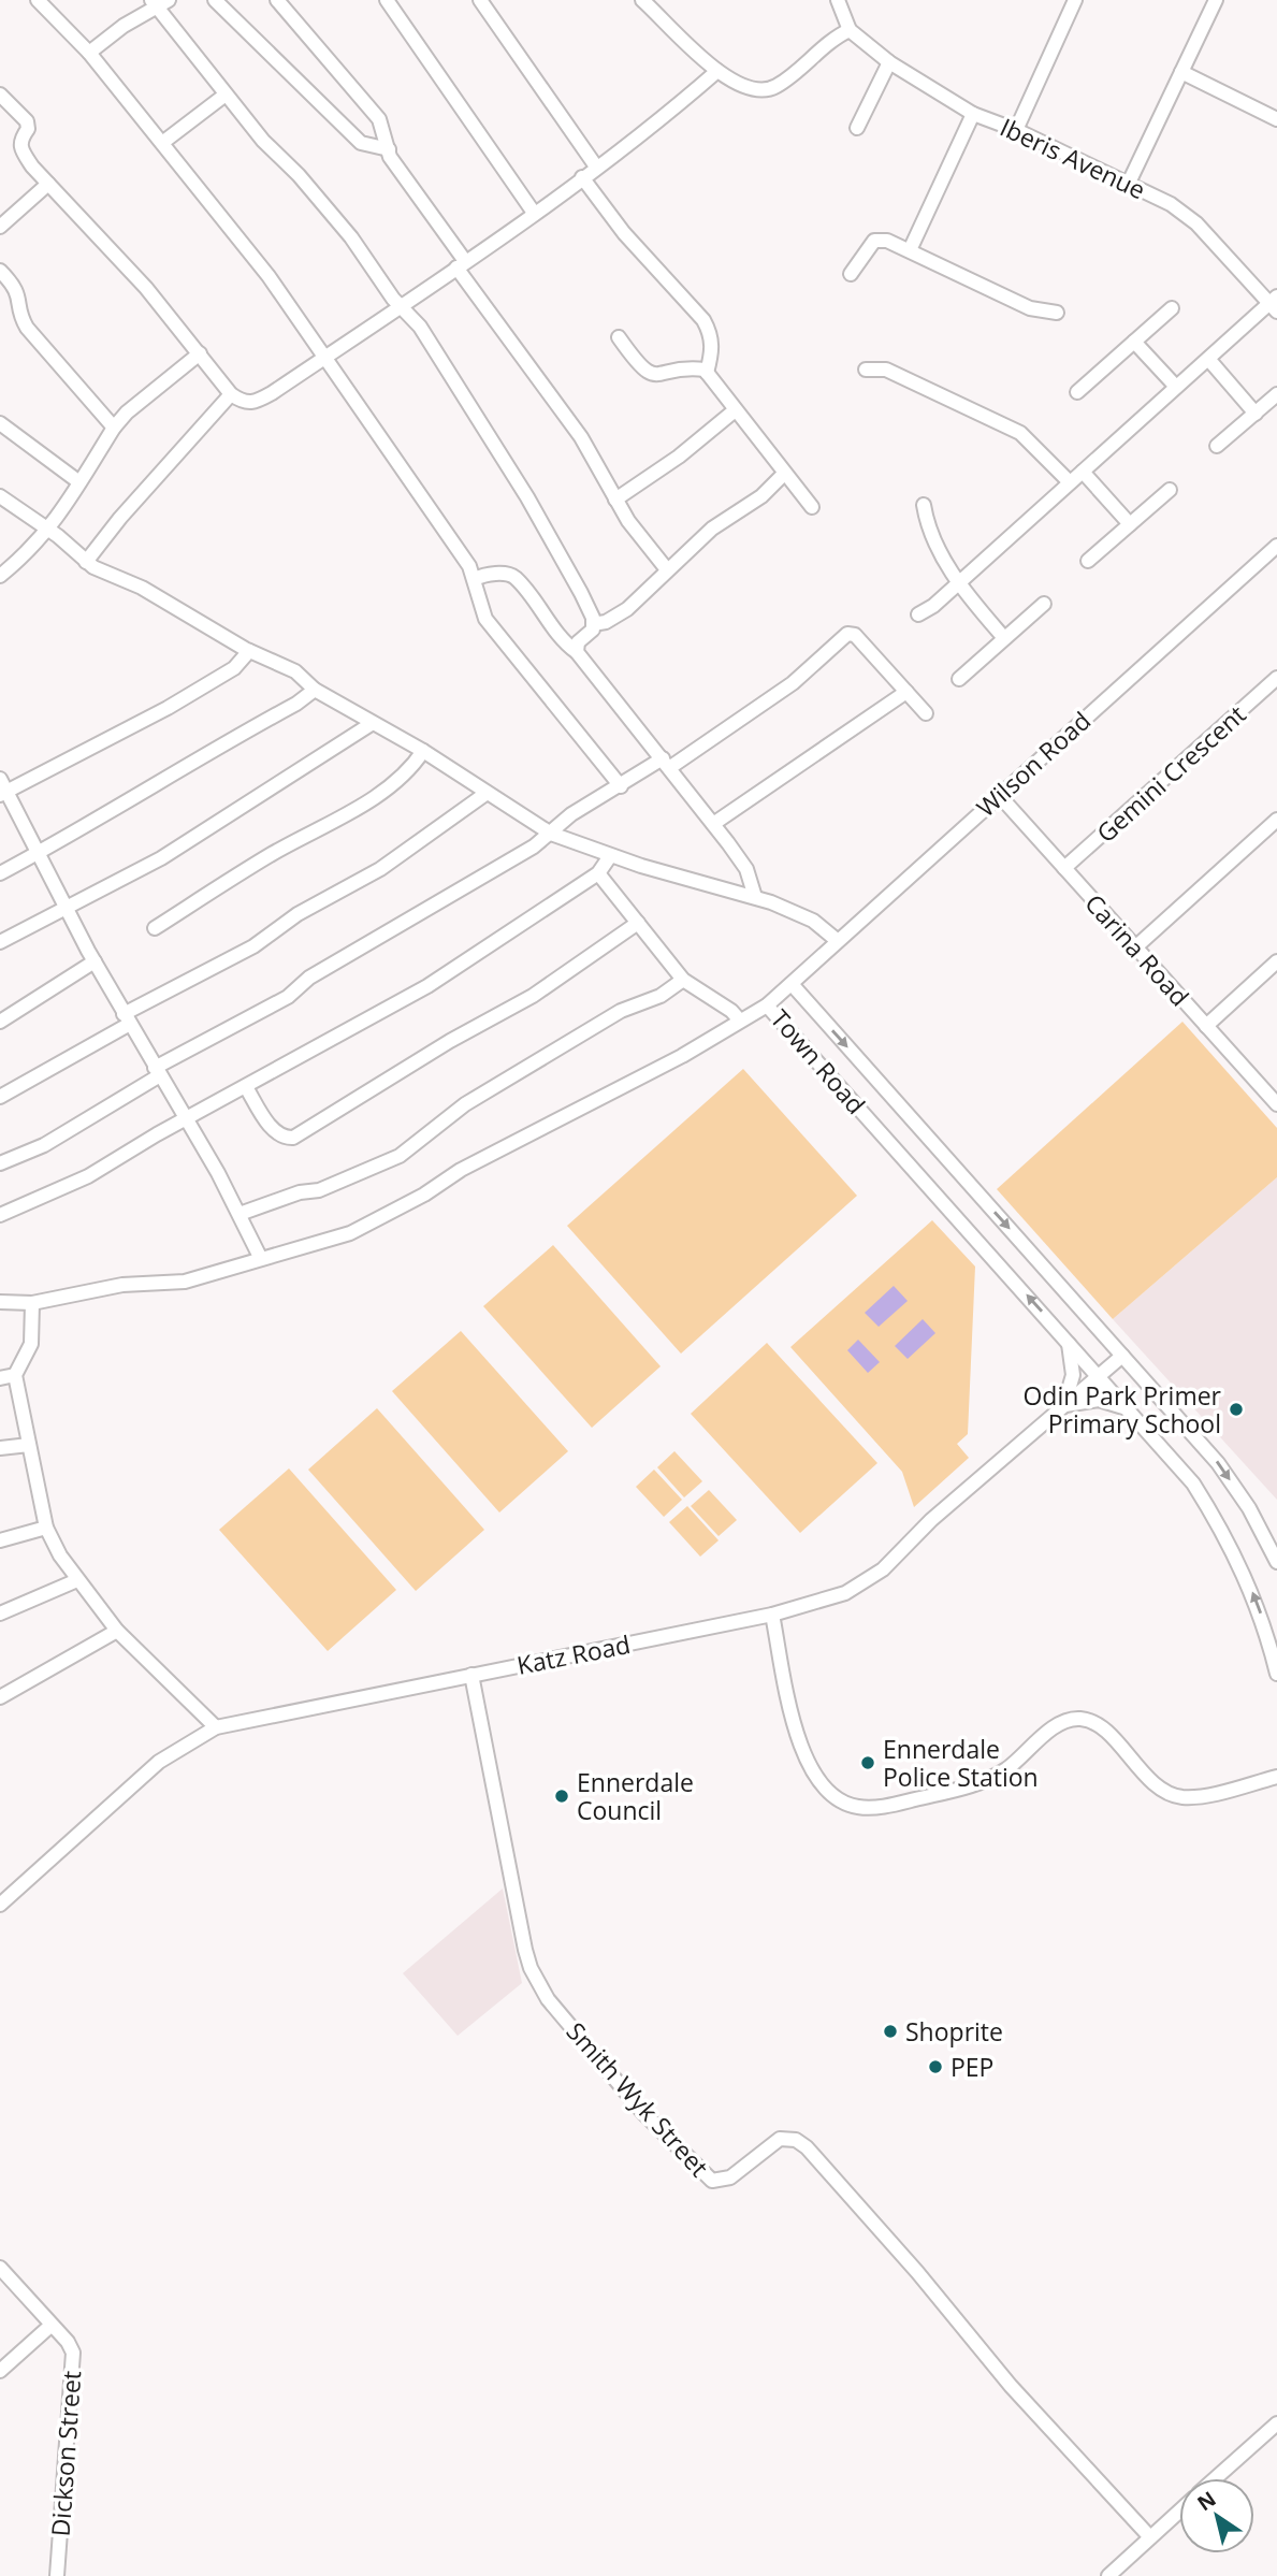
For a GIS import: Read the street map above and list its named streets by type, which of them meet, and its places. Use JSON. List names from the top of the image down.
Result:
{
  "streets": {
    "street": [
      "Iberis Avenue",
      "Wilson Road",
      "Gemini Crescent",
      "Carina Road",
      "Town Road",
      "Katz Road",
      "Smith Wyk Street",
      "Dickson Street"
    ]
  },
  "crossings": [
    ["Wilson Road", "Carina Road"],
    ["Wilson Road", "Town Road"],
    ["Gemini Crescent", "Carina Road"],
    ["Town Road", "Katz Road"],
    ["Katz Road", "Smith Wyk Street"]
  ],
  "places": [
    "Odin Park Primer Primary School",
    "Ennerdale Police Station",
    "Ennerdale Council",
    "Shoprite",
    "PEP"
  ],
  "north": "top left"
}
